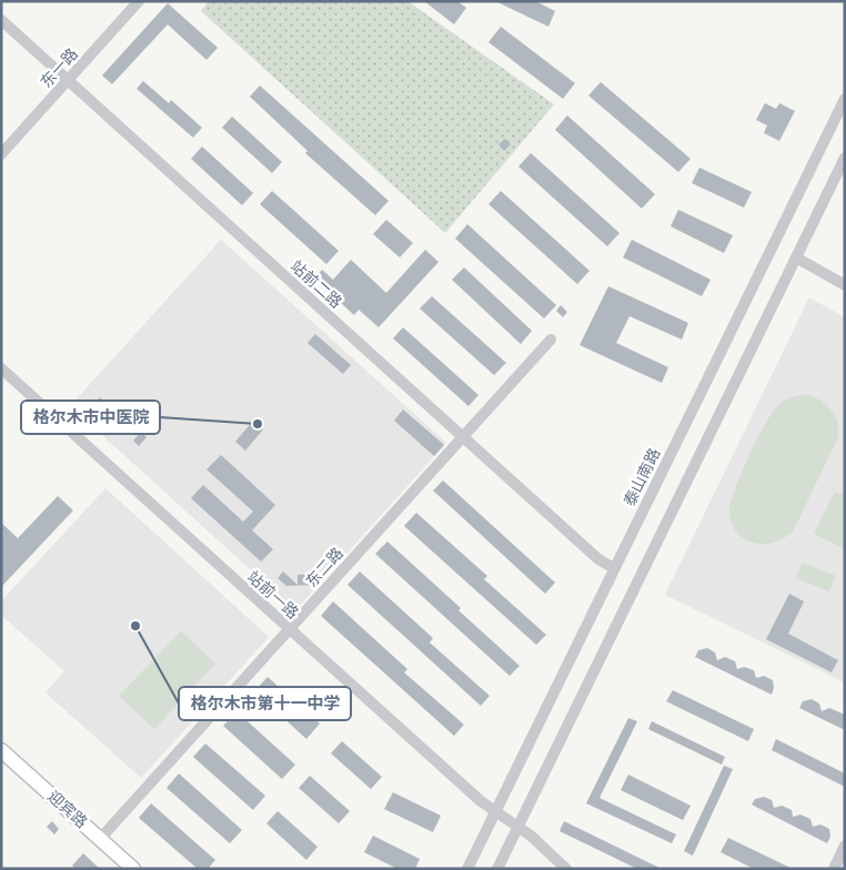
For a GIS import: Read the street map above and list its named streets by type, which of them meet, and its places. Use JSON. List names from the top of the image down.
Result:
{
  "streets": {
    "main road": ["迎宾路"],
    "street": [
      "东一路",
      "站前二路",
      "泰山南路",
      "东二路",
      "站前一路"
    ]
  },
  "crossings": [
    ["东一路", "站前二路"],
    ["站前二路", "泰山南路"],
    ["站前二路", "东二路"],
    ["泰山南路", "站前一路"],
    ["东二路", "站前一路"],
    ["东二路", "迎宾路"]
  ],
  "places": ["格尔木市中医院", "格尔木市第十一中学"]
}
